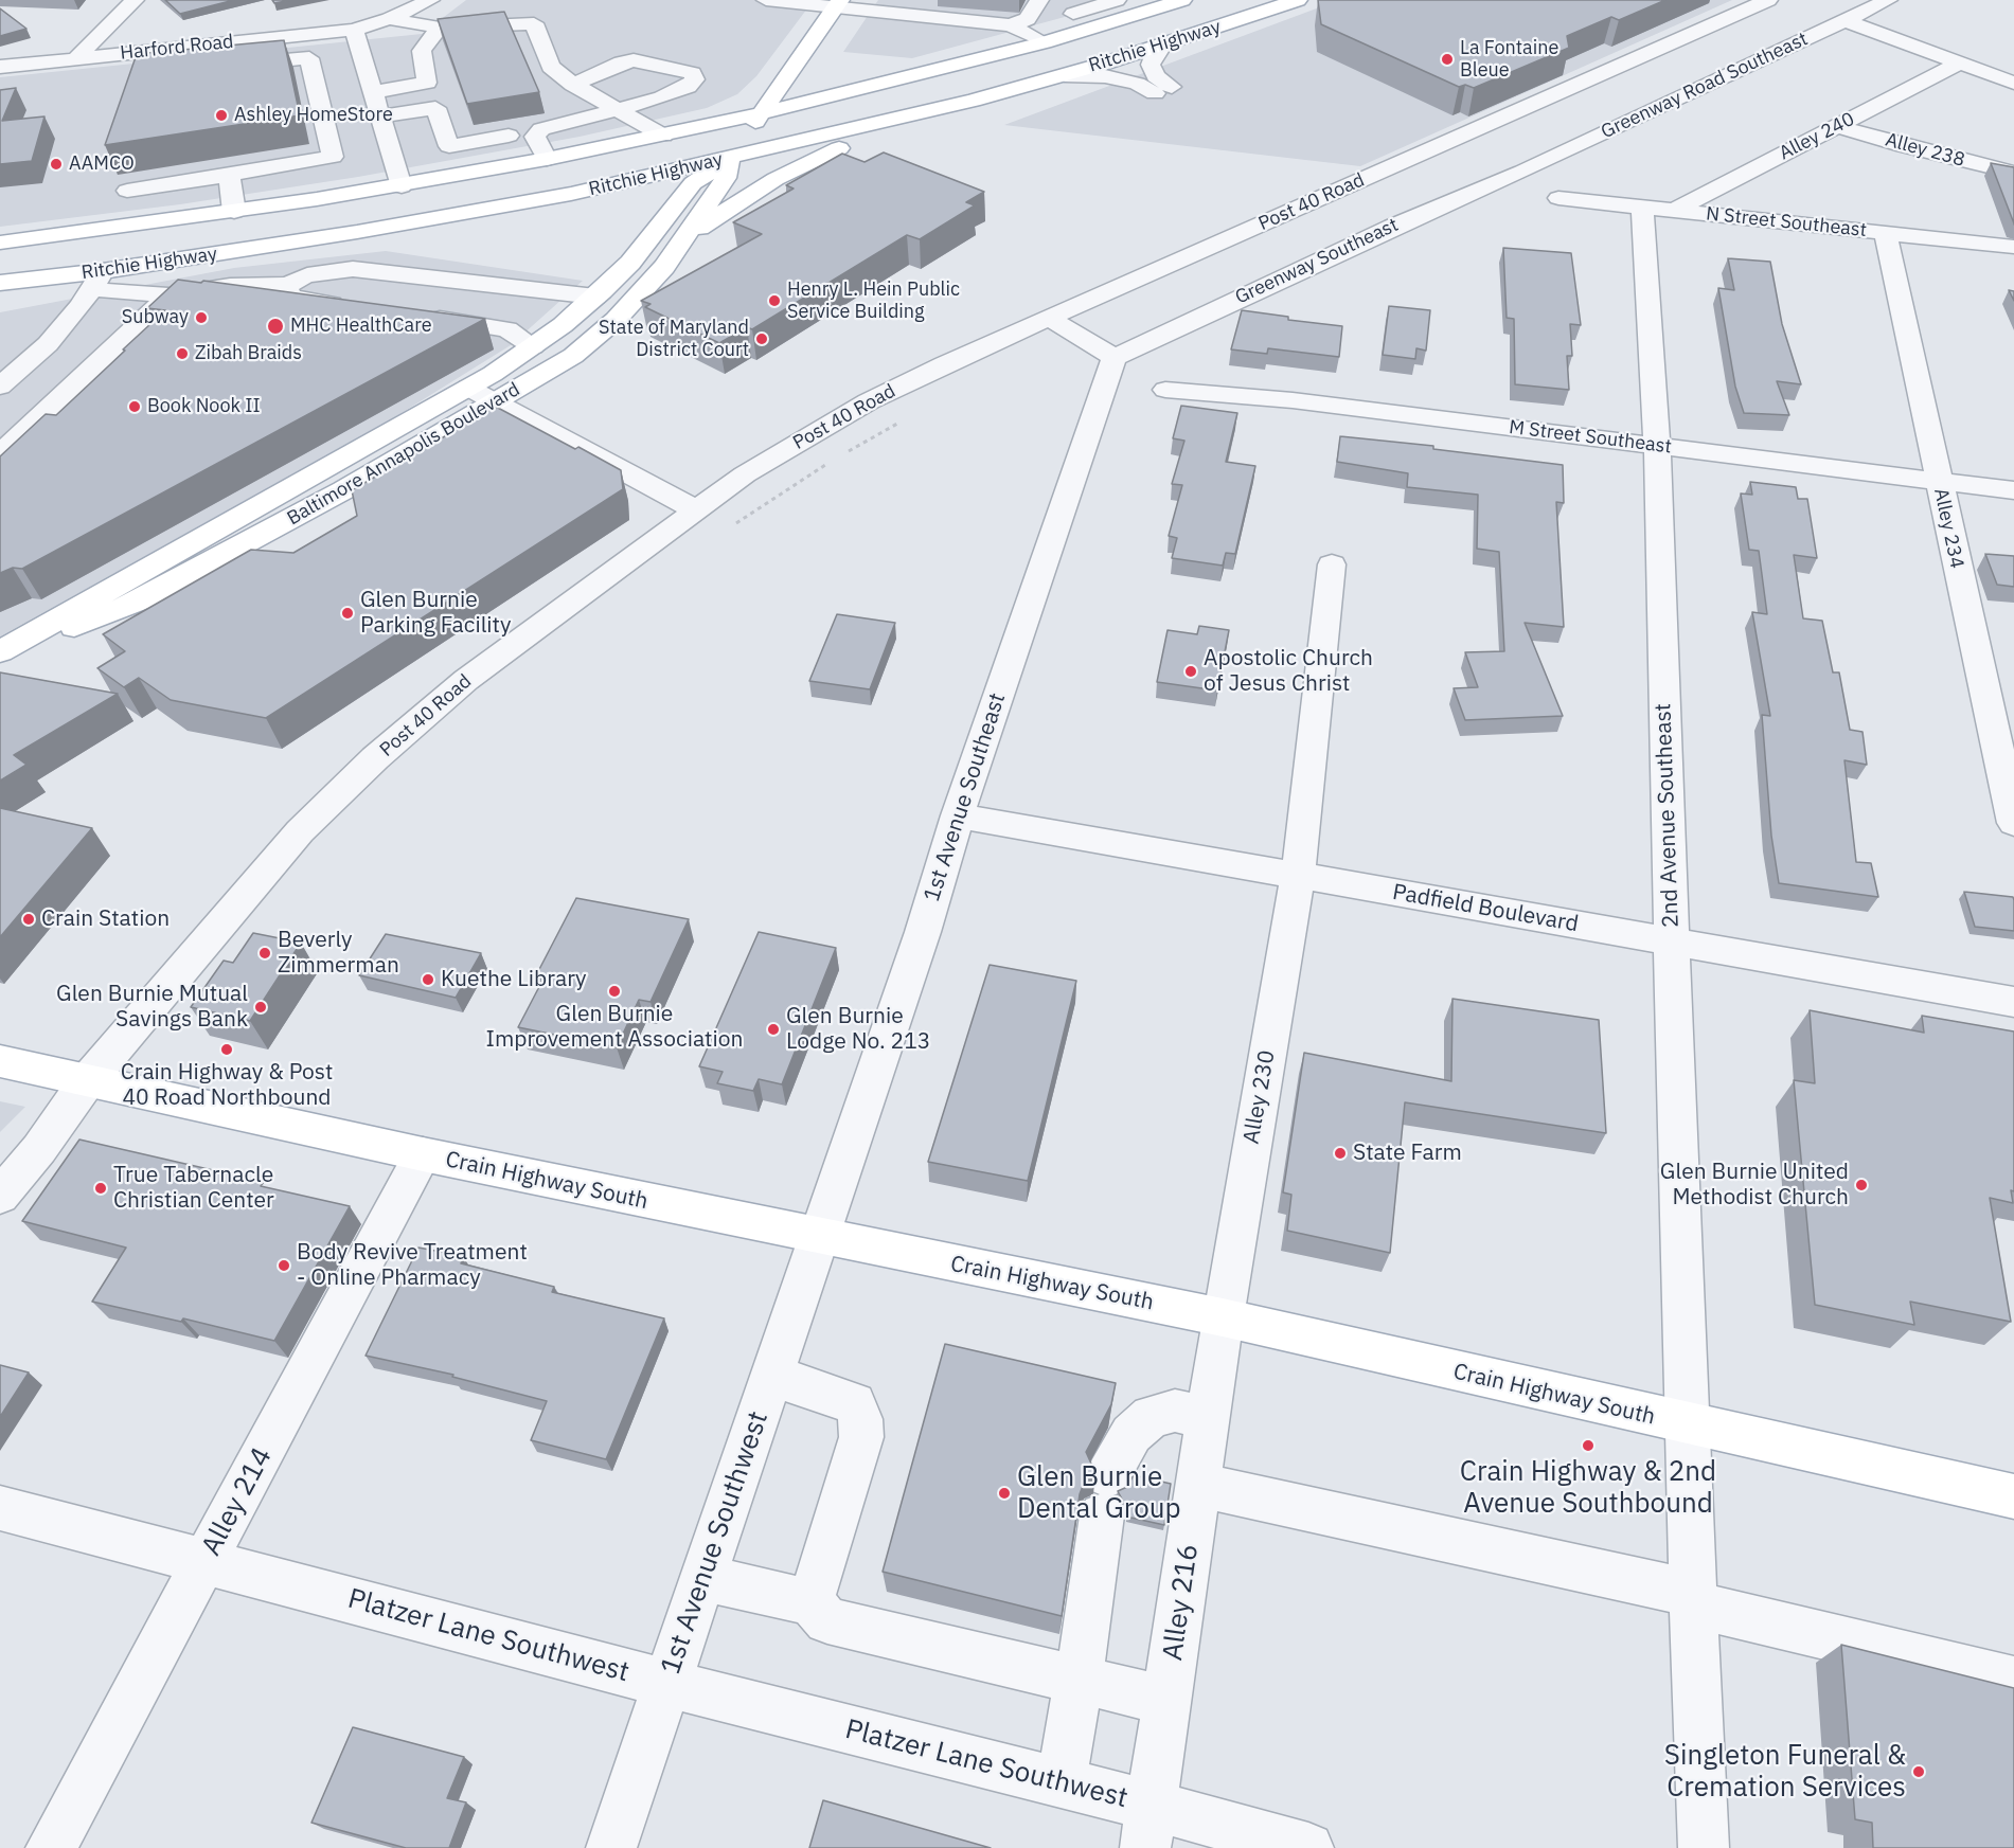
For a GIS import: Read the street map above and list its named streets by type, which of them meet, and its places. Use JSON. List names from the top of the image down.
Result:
{
  "streets": {
    "main road": ["Ritchie Highway", "Baltimore Annapolis Boulevard", "Crain Highway South"],
    "street": [
      "Harford Road",
      "Greenway Road Southeast",
      "Alley 240",
      "Alley 238",
      "Post 40 Road",
      "N Street Southeast",
      "Greenway Southeast",
      "M Street Southeast",
      "Alley 234",
      "1st Avenue Southeast",
      "2nd Avenue Southeast",
      "Padfield Boulevard",
      "Alley 230",
      "Alley 214",
      "1st Avenue Southwest",
      "Alley 216",
      "Platzer Lane Southwest"
    ]
  },
  "crossings": [
    ["Ritchie Highway", "Baltimore Annapolis Boulevard"],
    ["Greenway Road Southeast", "Greenway Southeast"],
    ["Alley 240", "Alley 238"],
    ["Alley 240", "N Street Southeast"],
    ["Post 40 Road", "Crain Highway South"],
    ["N Street Southeast", "Alley 234"],
    ["N Street Southeast", "2nd Avenue Southeast"],
    ["Greenway Southeast", "1st Avenue Southeast"],
    ["M Street Southeast", "Alley 234"],
    ["M Street Southeast", "2nd Avenue Southeast"],
    ["1st Avenue Southeast", "Padfield Boulevard"],
    ["1st Avenue Southeast", "Crain Highway South"],
    ["1st Avenue Southeast", "1st Avenue Southwest"],
    ["2nd Avenue Southeast", "Padfield Boulevard"],
    ["2nd Avenue Southeast", "Crain Highway South"],
    ["Padfield Boulevard", "Alley 230"],
    ["Alley 230", "Crain Highway South"],
    ["Alley 230", "Alley 216"],
    ["Crain Highway South", "Alley 214"],
    ["Crain Highway South", "1st Avenue Southwest"],
    ["Crain Highway South", "Alley 216"],
    ["Alley 214", "Platzer Lane Southwest"],
    ["1st Avenue Southwest", "Platzer Lane Southwest"],
    ["Alley 216", "Platzer Lane Southwest"]
  ],
  "places": [
    "La Fontaine Bleue",
    "Ashley HomeStore",
    "AAMCO",
    "Henry L. Hein Public Service Building",
    "Subway",
    "MHC HealthCare",
    "State of Maryland District Court",
    "Zibah Braids",
    "Book Nook II",
    "Glen Burnie Parking Facility",
    "Apostolic Church of Jesus Christ",
    "Crain Station",
    "Beverly Zimmerman",
    "Kuethe Library",
    "Glen Burnie Improvement Association",
    "Glen Burnie Mutual Savings Bank",
    "Glen Burnie Lodge No. 213",
    "Crain Highway & Post 40 Road Northbound",
    "State Farm",
    "Glen Burnie United Methodist Church",
    "True Tabernacle Christian Center",
    "Body Revive Treatment - Online Pharmacy",
    "Crain Highway & 2nd Avenue Southbound",
    "Glen Burnie Dental Group",
    "Singleton Funeral & Cremation Services"
  ]
}
